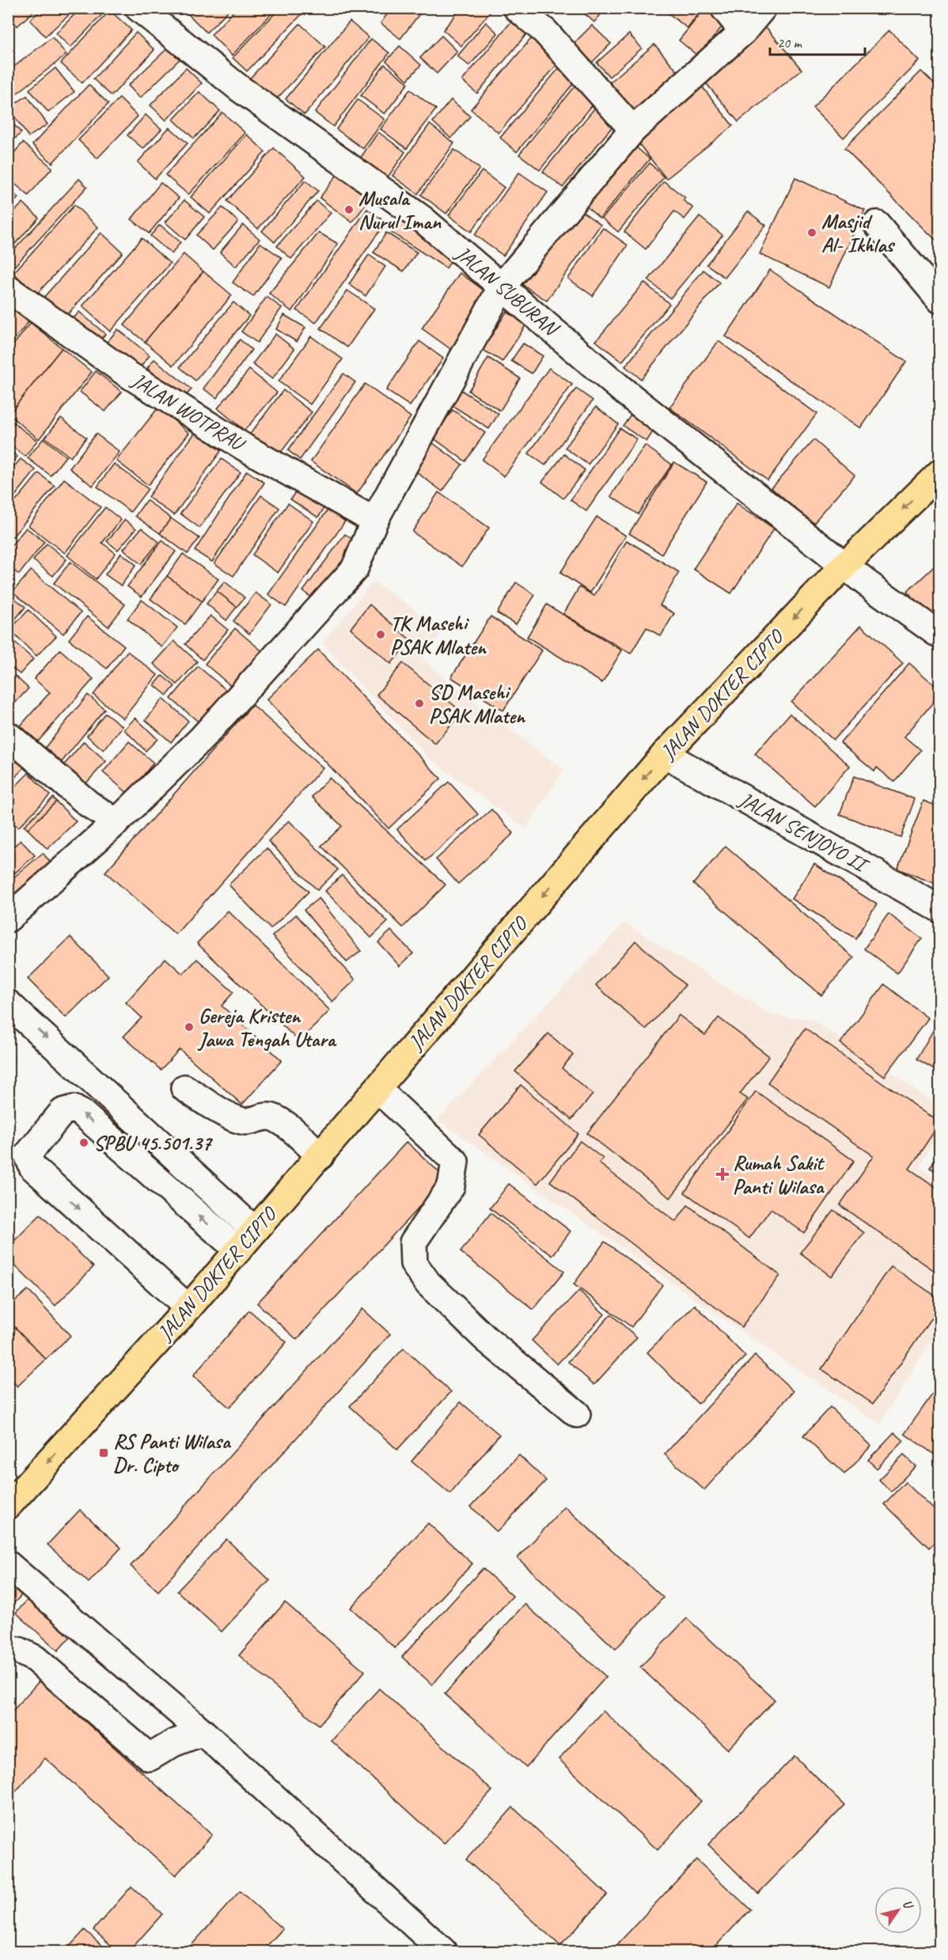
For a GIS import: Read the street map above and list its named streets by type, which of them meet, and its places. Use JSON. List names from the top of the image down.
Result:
{
  "streets": {
    "highway": ["JALAN DOKTER CIPTO"],
    "street": ["JALAN SUBURAN", "JALAN WOTPRAU", "JALAN SENJOYO II"]
  },
  "crossings": [
    ["JALAN SUBURAN", "JALAN DOKTER CIPTO"],
    ["JALAN DOKTER CIPTO", "JALAN SENJOYO II"]
  ],
  "one_way": ["JALAN DOKTER CIPTO"],
  "places": {
    "other": [
      "Musala Nurul Iman",
      "Masjid Al- Ikhlas",
      "TK Masehi PSAK Mlaten",
      "SD Masehi PSAK Mlaten",
      "Gereja Kristen Jawa Tengah Utara",
      "SPBU 45.501.37"
    ],
    "health": ["Rumah Sakit Panti Wilasa"],
    "transit": ["RS Panti Wilasa Dr. Cipto"]
  },
  "scale_bar": "20 m",
  "north": "top right"
}
